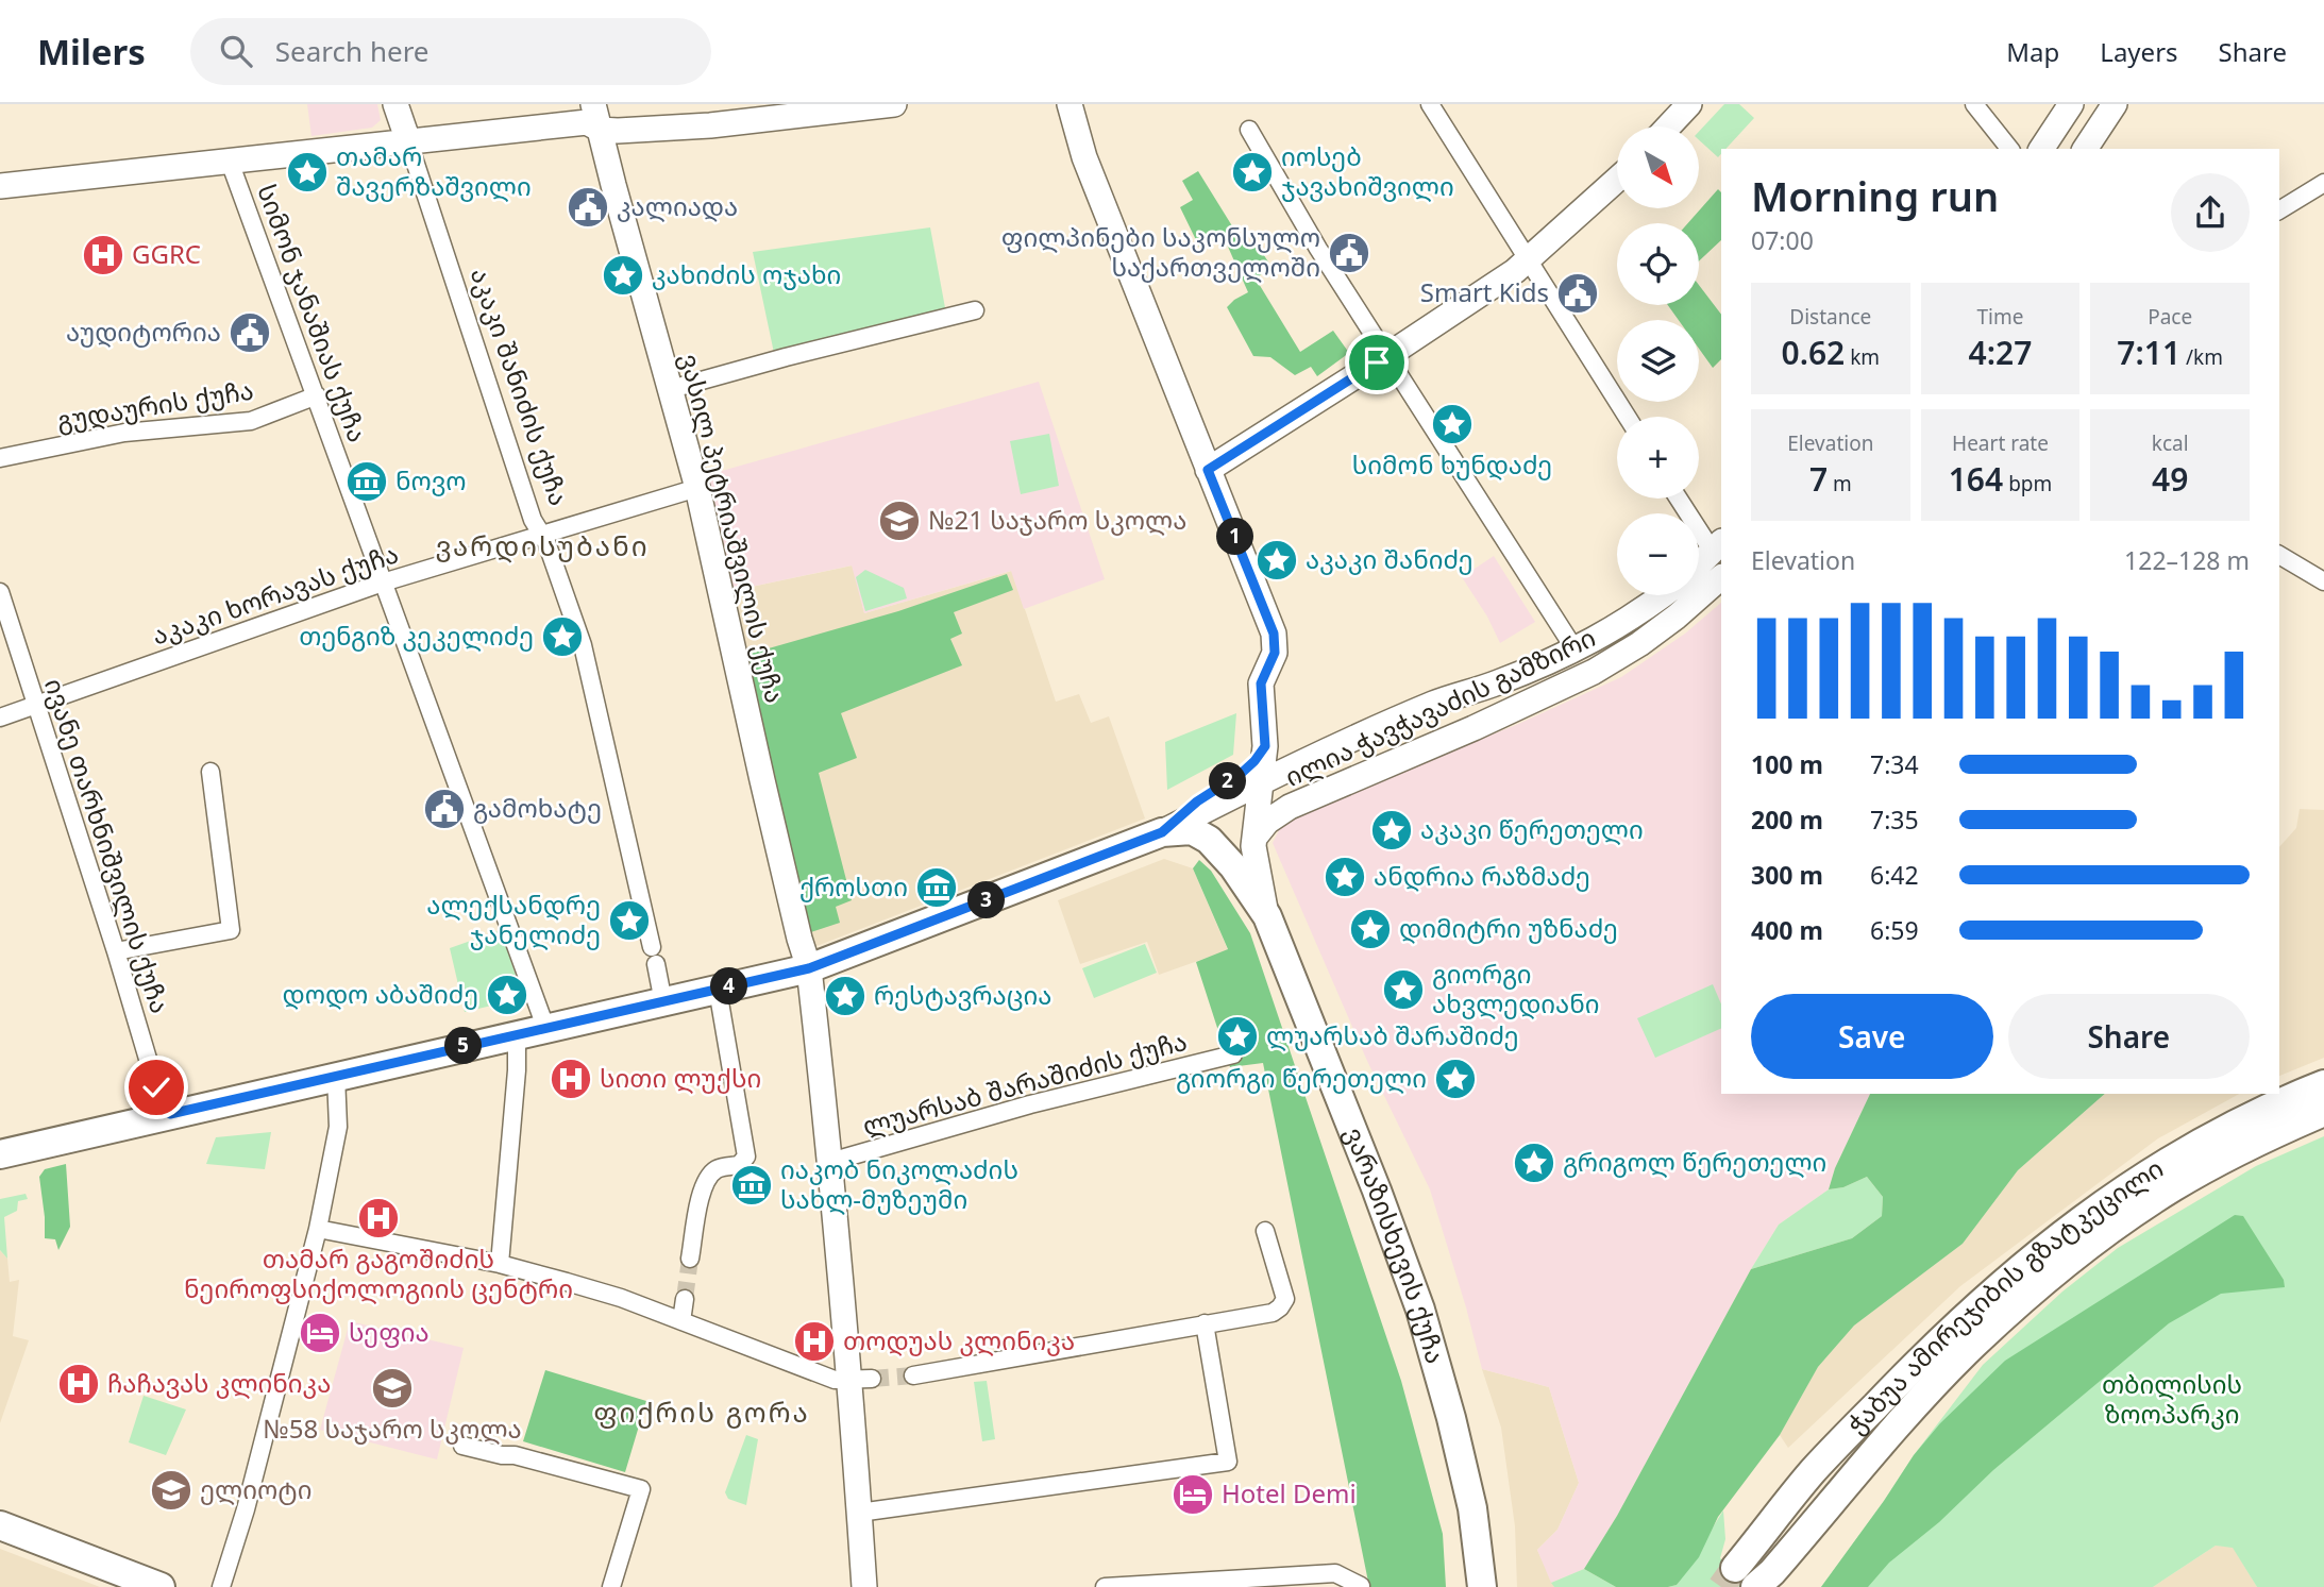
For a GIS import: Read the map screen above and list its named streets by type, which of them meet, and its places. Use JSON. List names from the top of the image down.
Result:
{
  "streets": {
    "main road": ["ვარაზისხევის ქუჩა", "ჭაბუა ამირეჯიბის გზატკეცილი"],
    "street": [
      "სიმონ ჯანაშიას ქუჩა",
      "აკაკი შანიძის ქუჩა",
      "გუდაურის ქუჩა",
      "ვასილ პეტრიაშვილის ქუჩა",
      "აკაკი ხორავას ქუჩა",
      "ილია ჭავჭავაძის გამზირი",
      "ივანე თარხნიშვილის ქუჩა",
      "ლუარსაბ შარაშიძის ქუჩა"
    ]
  },
  "crossings": [
    ["სიმონ ჯანაშიას ქუჩა", "გუდაურის ქუჩა"],
    ["სიმონ ჯანაშიას ქუჩა", "აკაკი ხორავას ქუჩა"],
    ["აკაკი შანიძის ქუჩა", "აკაკი ხორავას ქუჩა"],
    ["ვასილ პეტრიაშვილის ქუჩა", "აკაკი ხორავას ქუჩა"],
    ["ვასილ პეტრიაშვილის ქუჩა", "ლუარსაბ შარაშიძის ქუჩა"],
    ["აკაკი ხორავას ქუჩა", "ივანე თარხნიშვილის ქუჩა"],
    ["ილია ჭავჭავაძის გამზირი", "ვარაზისხევის ქუჩა"]
  ],
  "districts": ["ვარდისუბანი", "ფიქრის გორა"],
  "parks": ["თბილისის ზოოპარკი"],
  "places": {
    "place": [
      "თამარ შავერზაშვილი",
      "იოსებ ჯავახიშვილი",
      "კახიძის ოჯახი",
      "სიმონ ხუნდაძე",
      "აკაკი შანიძე",
      "თენგიზ კეკელიძე",
      "აკაკი წერეთელი",
      "ანდრია რაზმაძე",
      "ალექსანდრე ჯანელიძე",
      "დიმიტრი უზნაძე",
      "გიორგი ახვლედიანი",
      "დოდო აბაშიძე",
      "რესტავრაცია",
      "ლუარსაბ შარაშიძე",
      "გიორგი წერეთელი",
      "გრიგოლ წერეთელი"
    ],
    "public building": [
      "კალიადა",
      "ფილპინები საკონსულო საქართველოში",
      "Smart Kids",
      "აუდიტორია",
      "გამოხატე"
    ],
    "hospital": [
      "GGRC",
      "სითი ლუქსი",
      "თამარ გაგოშიძის ნეიროფსიქოლოგიის ცენტრი",
      "თოდუას კლინიკა",
      "ჩაჩავას კლინიკა"
    ],
    "museum": ["ნოვო", "ქროსთი", "იაკობ ნიკოლაძის სახლ-მუზეუმი"],
    "school or university": ["№21 საჯარო სკოლა", "№58 საჯარო სკოლა", "ელიოტი"],
    "hotel": ["სეფია", "Hotel Demi"]
  },
  "north": "bottom right",
  "page": {
    "header": "Milers",
    "search": "Search here",
    "nav": ["Map", "Layers", "Share"],
    "map_buttons": ["+", "−"],
    "heading": ["Morning run", "07:00"],
    "stats": [
      ["Distance", "0.62 km"],
      ["Time", "4:27"],
      ["Pace", "7:11 /km"],
      ["Elevation", "7 m"],
      ["Heart rate", "164 bpm"],
      ["kcal", "49"]
    ],
    "pins": [
      "1",
      "2",
      "3",
      "4",
      "5"
    ],
    "chart": ["Elevation", "122–128 m"],
    "list": [
      {
        "name": "100 m",
        "note": "7:34"
      },
      {
        "name": "200 m",
        "note": "7:35"
      },
      {
        "name": "300 m",
        "note": "6:42"
      },
      {
        "name": "400 m",
        "note": "6:59"
      }
    ],
    "buttons": ["Save", "Share"]
  }
}
